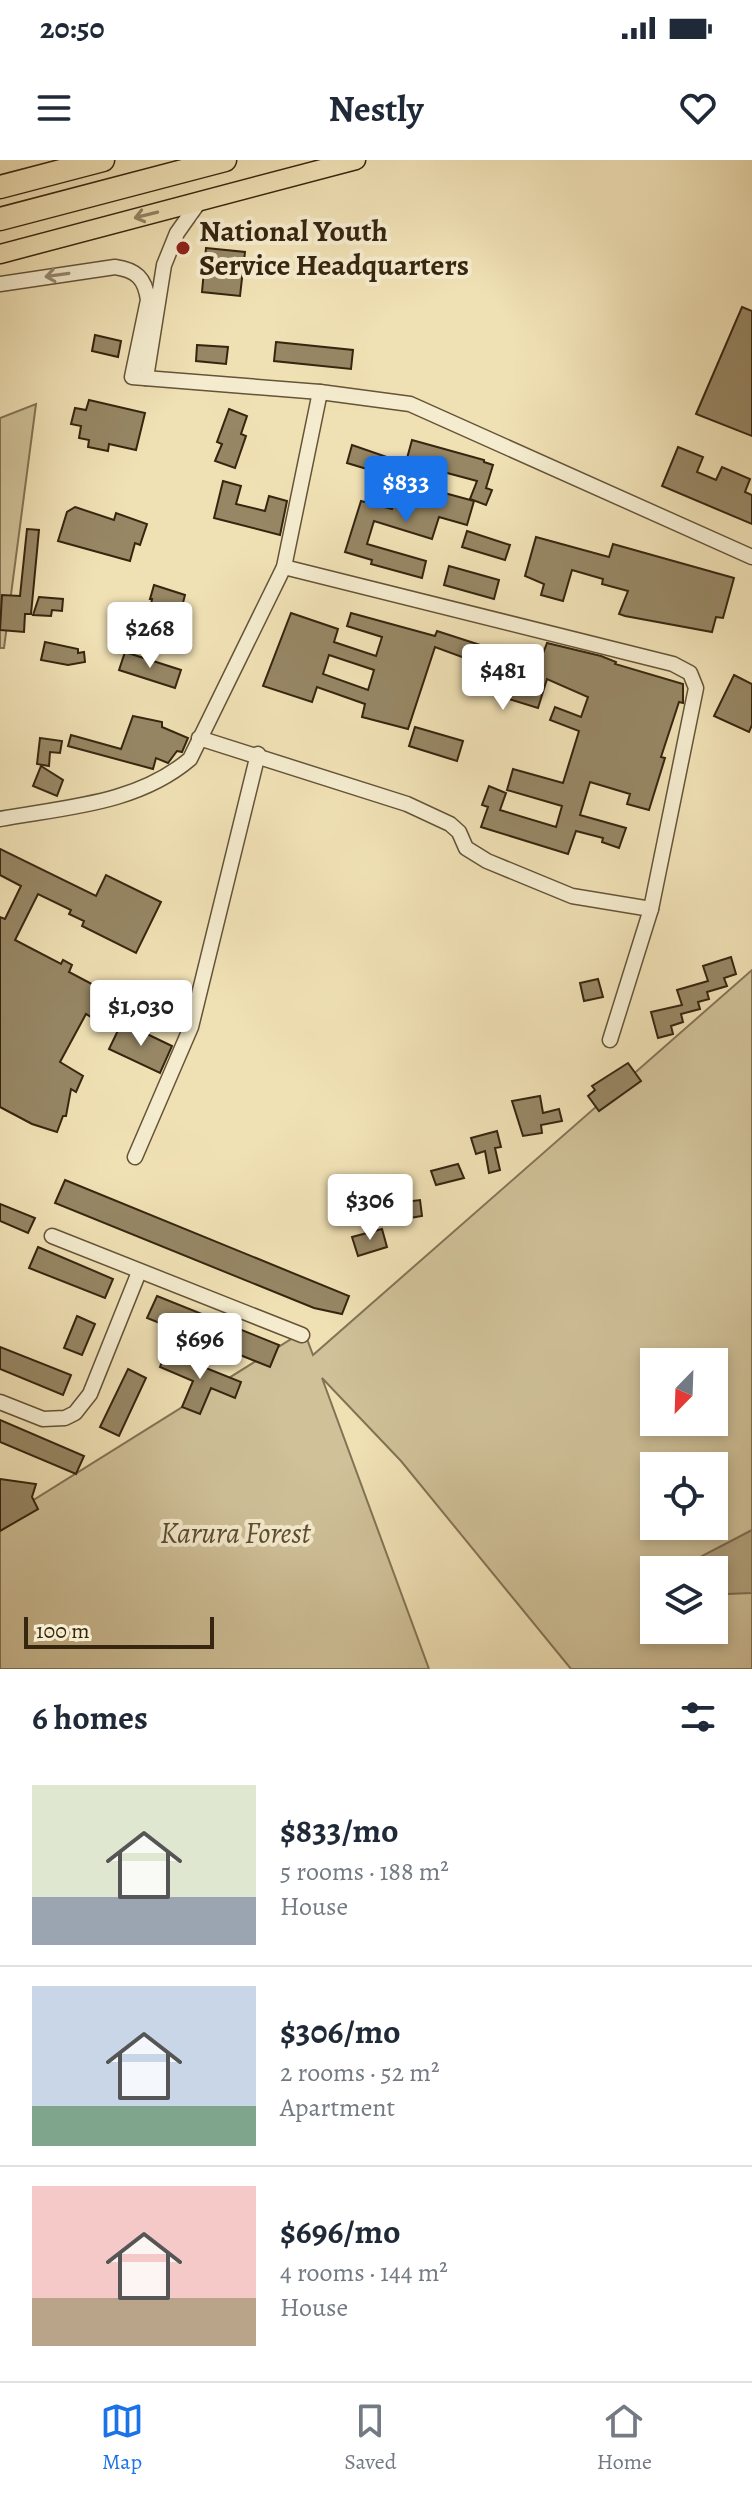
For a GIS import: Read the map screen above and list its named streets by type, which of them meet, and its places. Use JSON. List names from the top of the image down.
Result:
{
  "parks": ["Karura Forest"],
  "places": ["National Youth Service Headquarters"],
  "scale_bar": "100 m",
  "north": "bottom left",
  "page": {
    "status": "20:50",
    "header": "Nestly",
    "price": [
      "$833",
      "$268",
      "$481",
      "$1,030",
      "$306",
      "$696"
    ],
    "scale": "100 m",
    "heading": "6 homes",
    "list": [
      {
        "name": "$833/mo",
        "note": "5 rooms · 188 m² · House"
      },
      {
        "name": "$306/mo",
        "note": "2 rooms · 52 m² · Apartment"
      },
      {
        "name": "$696/mo",
        "note": "4 rooms · 144 m² · House"
      }
    ],
    "tabs": ["Map", "Saved", "Home"]
  }
}
